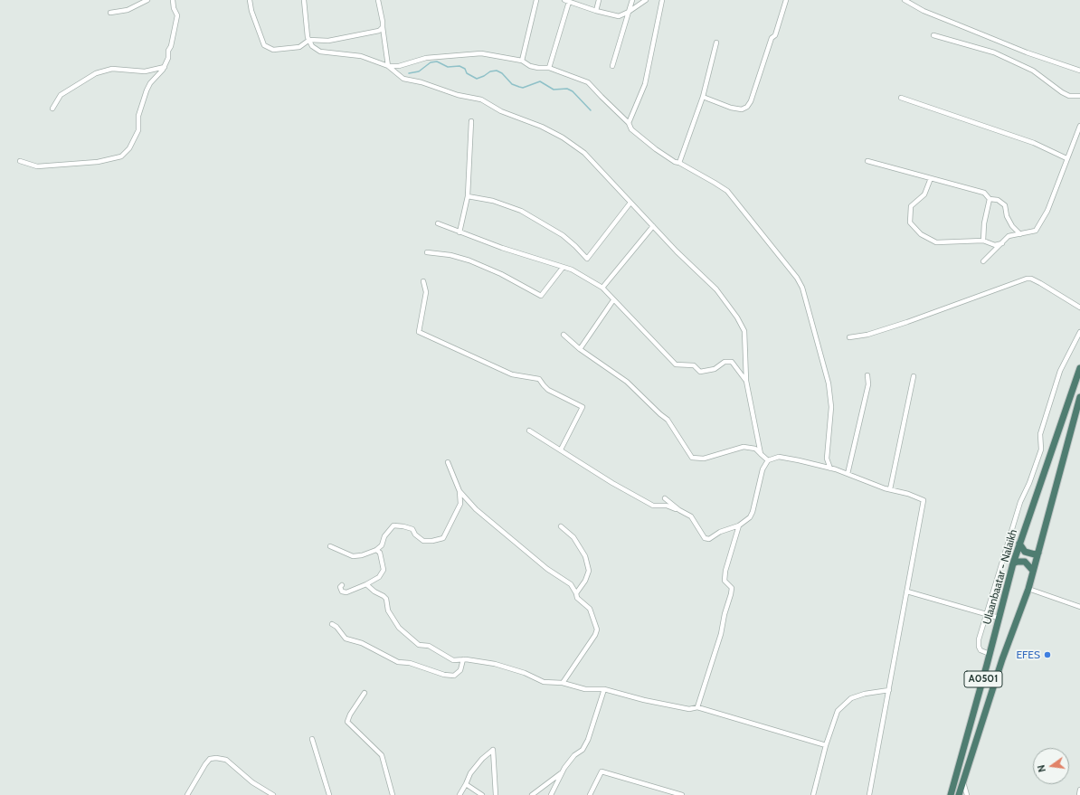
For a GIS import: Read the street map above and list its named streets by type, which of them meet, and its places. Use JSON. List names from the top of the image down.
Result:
{
  "streets": {
    "highway": ["Ulaanbaatar - Nalaikh", "A0501"]
  },
  "places": ["EFES"],
  "north": "left"
}
